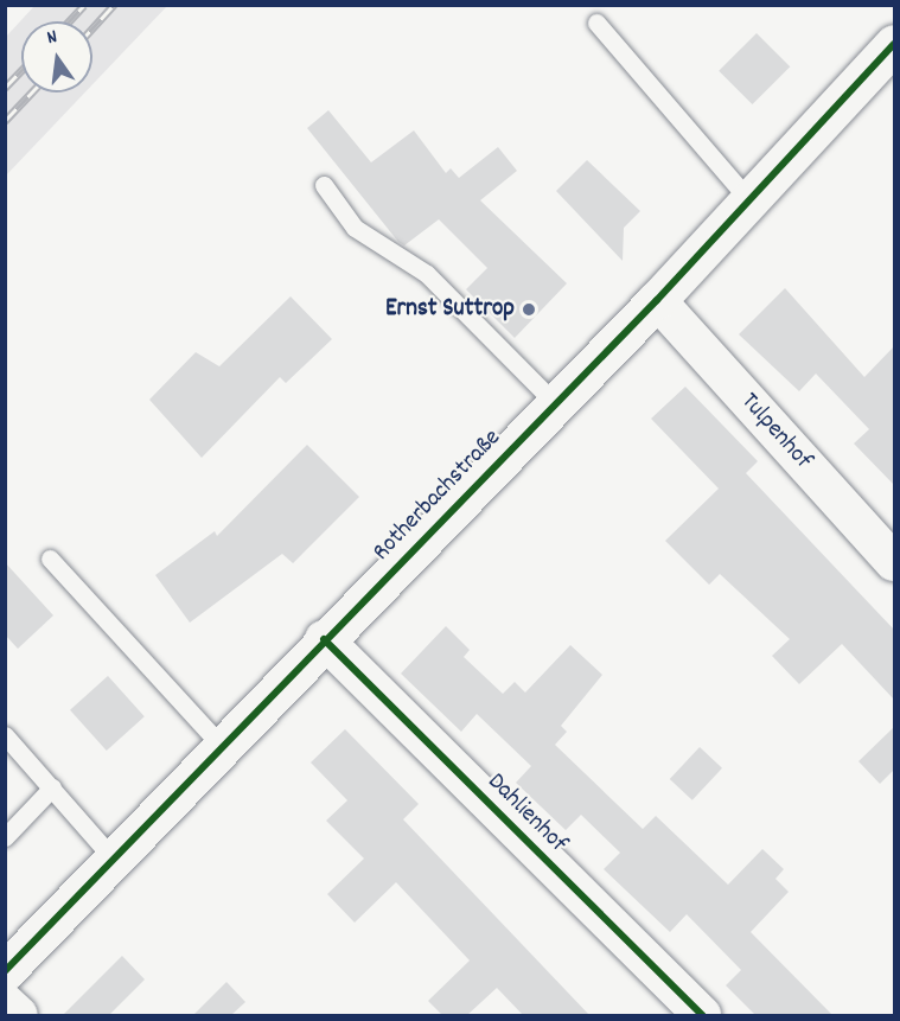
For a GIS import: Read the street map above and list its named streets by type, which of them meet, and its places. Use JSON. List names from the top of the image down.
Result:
{
  "streets": {
    "street": ["Tulpenhof", "Rotherbachstraße", "Dahlienhof"]
  },
  "crossings": [
    ["Tulpenhof", "Rotherbachstraße"],
    ["Rotherbachstraße", "Dahlienhof"]
  ],
  "places": ["Ernst Suttrop"],
  "north": "top"
}
